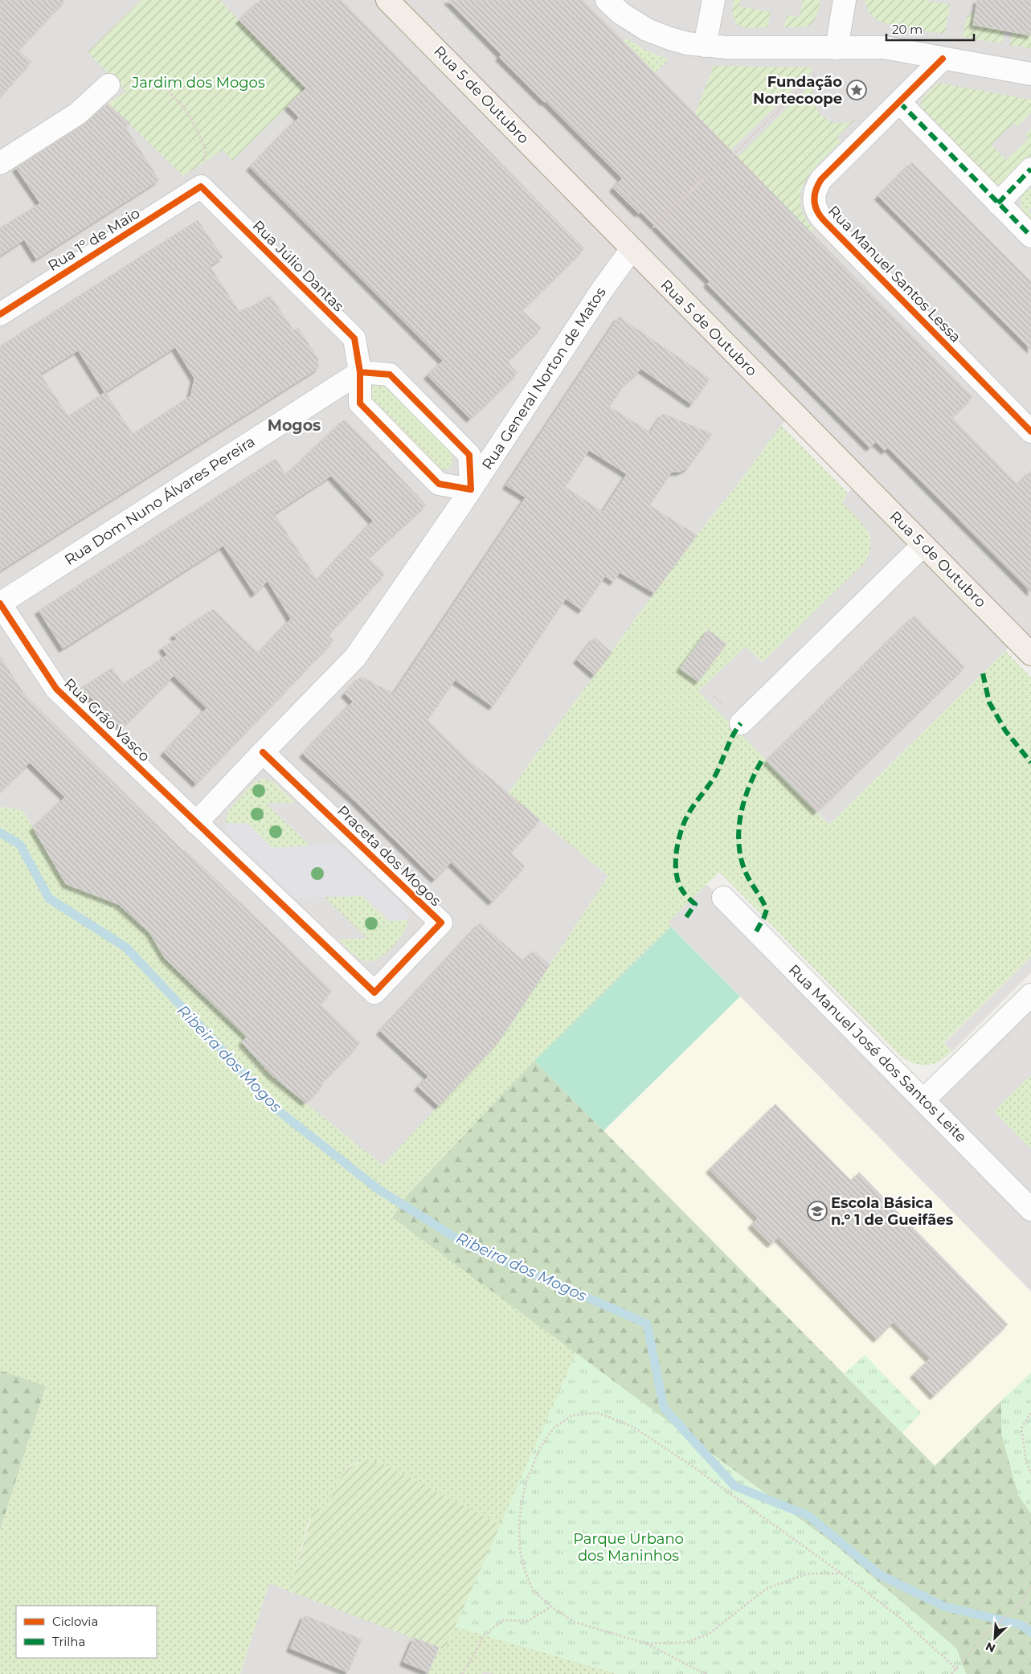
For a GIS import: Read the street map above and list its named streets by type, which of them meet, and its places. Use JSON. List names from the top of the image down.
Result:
{
  "streets": {
    "main road": ["Rua 5 de Outubro"],
    "street": [
      "Rua 1º de Maio",
      "Rua Júlio Dantas",
      "Rua Manuel Santos Lessa",
      "Rua General Norton de Matos",
      "Rua Dom Nuno Álvares Pereira",
      "Rua Grão Vasco",
      "Praceta dos Mogos",
      "Rua Manuel José dos Santos Leite"
    ]
  },
  "crossings": [
    ["Rua 5 de Outubro", "Rua General Norton de Matos"],
    ["Rua 1º de Maio", "Rua Júlio Dantas"],
    ["Rua Júlio Dantas", "Rua General Norton de Matos"],
    ["Rua Júlio Dantas", "Rua Dom Nuno Álvares Pereira"],
    ["Rua General Norton de Matos", "Rua Grão Vasco"],
    ["Rua General Norton de Matos", "Praceta dos Mogos"],
    ["Rua Dom Nuno Álvares Pereira", "Rua Grão Vasco"],
    ["Rua Grão Vasco", "Praceta dos Mogos"]
  ],
  "districts": ["Mogos"],
  "water": ["Ribeira dos Mogos"],
  "parks": ["Jardim dos Mogos", "Parque Urbano dos Maninhos"],
  "places": {
    "place": ["Fundação Nortecoope"],
    "school or university": ["Escola Básica n.º 1 de Gueifães"]
  },
  "legend": ["Ciclovia", "Trilha"],
  "scale_bar": "20 m",
  "north": "bottom left"
}
